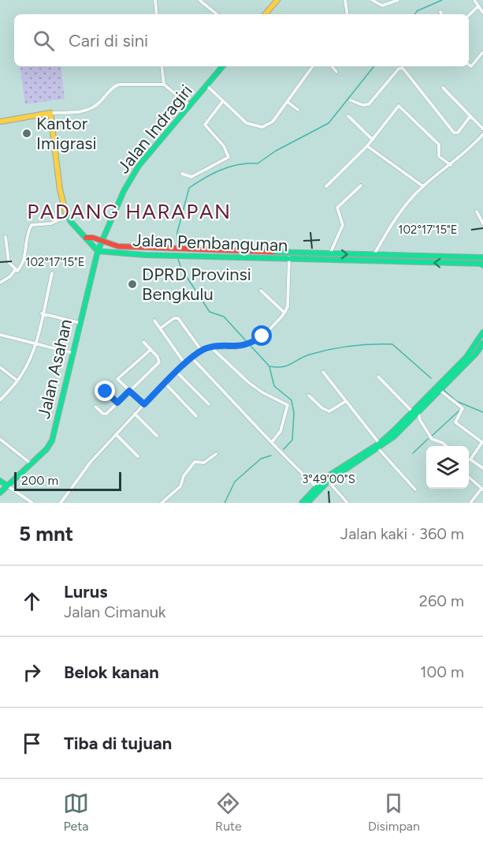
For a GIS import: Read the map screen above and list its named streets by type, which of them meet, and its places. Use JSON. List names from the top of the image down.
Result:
{
  "streets": {
    "main road": ["Jalan Indragiri", "Jalan Pembangunan", "Jalan Asahan"]
  },
  "crossings": [
    ["Jalan Indragiri", "Jalan Pembangunan"],
    ["Jalan Indragiri", "Jalan Asahan"],
    ["Jalan Pembangunan", "Jalan Asahan"]
  ],
  "districts": ["PADANG HARAPAN"],
  "places": ["Kantor Imigrasi", "DPRD Provinsi Bengkulu"],
  "scale_bar": "200 m",
  "page": {
    "search": "Cari di sini",
    "scale": "200 m",
    "heading": ["5 mnt", "Jalan kaki · 360 m"],
    "list": [
      ["Lurus", "Jalan Cimanuk", "260 m"],
      ["Belok kanan", "100 m"],
      "Tiba di tujuan"
    ],
    "nav": ["Peta", "Rute", "Disimpan"]
  },
  "coordinates": ["102°17'15\"E", "3°49'00\"S"]
}
